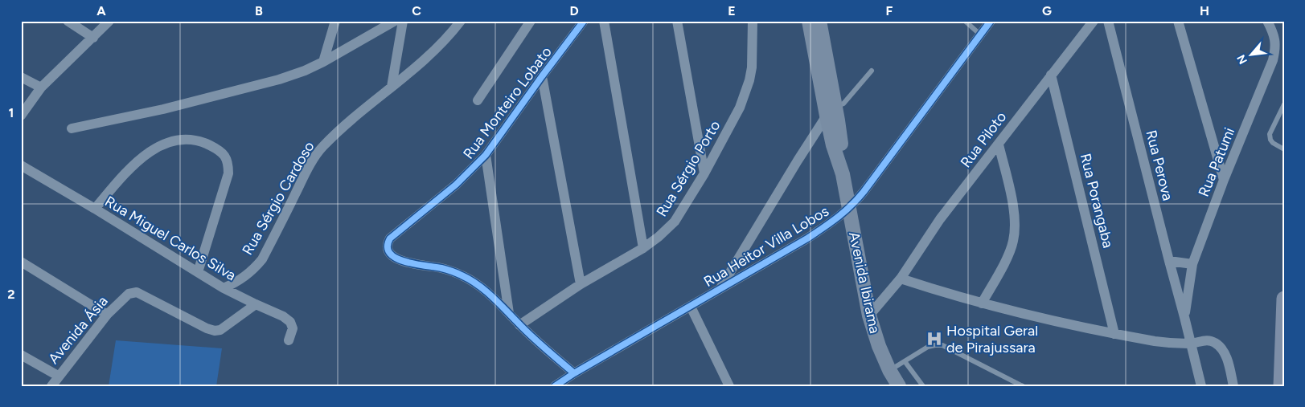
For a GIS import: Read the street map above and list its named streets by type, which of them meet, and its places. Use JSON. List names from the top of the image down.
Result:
{
  "streets": {
    "main road": ["Avenida Ibirama"],
    "street": [
      "Rua Monteiro Lobato",
      "Rua Piloto",
      "Rua Patumi",
      "Rua Perova",
      "Rua Sérgio Porto",
      "Rua Sérgio Cardoso",
      "Rua Porangaba",
      "Rua Miguel Carlos Silva",
      "Rua Heitor Villa Lobos",
      "Avenida Ásia"
    ]
  },
  "crossings": [
    ["Rua Monteiro Lobato", "Rua Sérgio Porto"],
    ["Rua Monteiro Lobato", "Rua Heitor Villa Lobos"],
    ["Rua Piloto", "Rua Porangaba"],
    ["Rua Piloto", "Avenida Ibirama"],
    ["Rua Patumi", "Rua Perova"],
    ["Rua Sérgio Cardoso", "Rua Miguel Carlos Silva"],
    ["Rua Miguel Carlos Silva", "Avenida Ásia"],
    ["Rua Heitor Villa Lobos", "Avenida Ibirama"]
  ],
  "places": {
    "hospital": ["Hospital Geral de Pirajussara"]
  },
  "north": "bottom left",
  "grid": {
    "columns": [
      "A",
      "B",
      "C",
      "D",
      "E",
      "F",
      "G",
      "H"
    ],
    "rows": ["1", "2"]
  }
}
